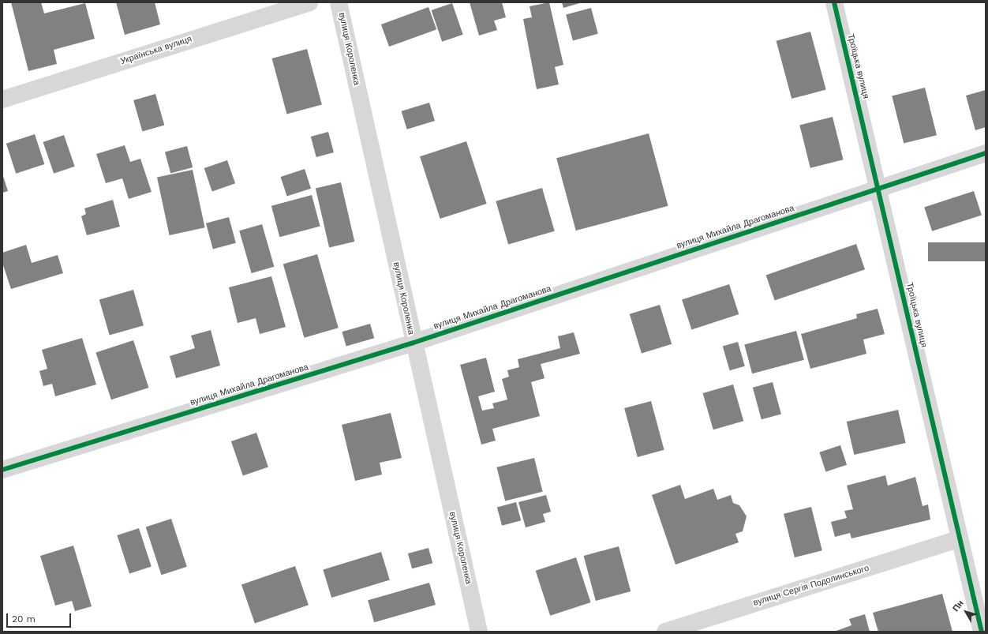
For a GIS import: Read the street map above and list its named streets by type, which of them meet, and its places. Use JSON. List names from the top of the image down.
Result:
{
  "streets": {
    "street": [
      "вулиця Короленка",
      "Українська вулиця",
      "Троїцька вулиця",
      "вулиця Михайла Драгоманова",
      "вулиця Сергія Подолинського"
    ]
  },
  "crossings": [
    ["вулиця Короленка", "вулиця Михайла Драгоманова"],
    ["Троїцька вулиця", "вулиця Михайла Драгоманова"],
    ["Троїцька вулиця", "вулиця Сергія Подолинського"]
  ],
  "scale_bar": "20 m",
  "north": "top left"
}
